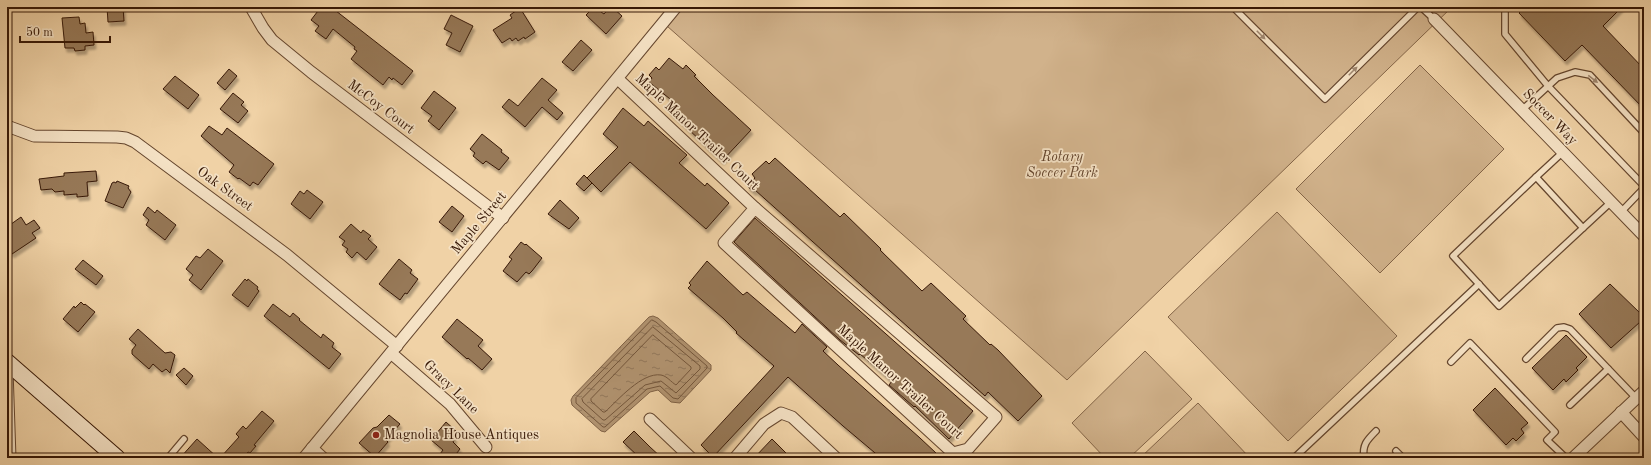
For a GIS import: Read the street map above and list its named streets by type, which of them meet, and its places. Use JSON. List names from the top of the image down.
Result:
{
  "streets": {
    "street": [
      "McCoy Court",
      "Soccer Way",
      "Maple Manor Trailer Court",
      "Oak Street",
      "Maple Street",
      "Gracy Lane"
    ]
  },
  "crossings": [
    ["McCoy Court", "Maple Street"],
    ["Maple Manor Trailer Court", "Maple Street"],
    ["Oak Street", "Maple Street"],
    ["Oak Street", "Gracy Lane"],
    ["Maple Street", "Gracy Lane"]
  ],
  "parks": ["Rotary Soccer Park"],
  "places": ["Magnolia House Antiques"],
  "scale_bar": "50 m"
}
